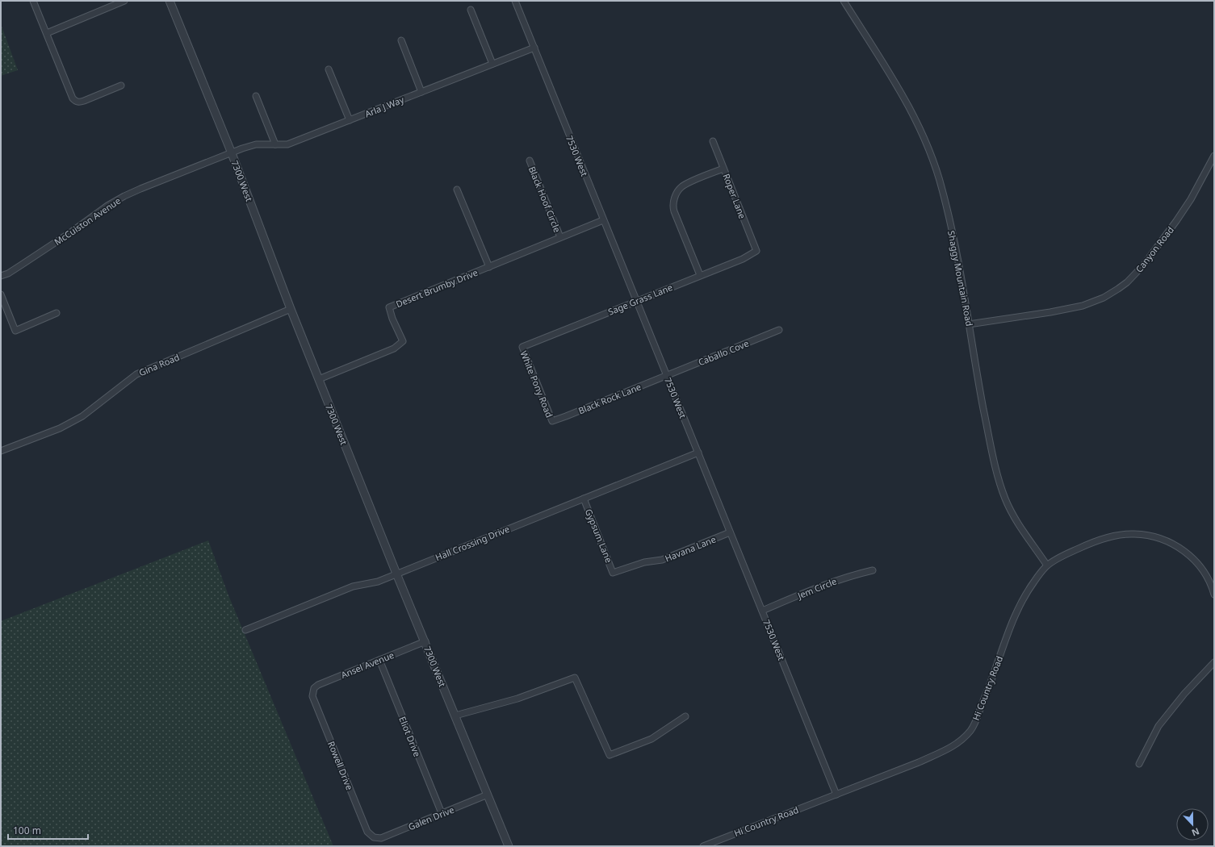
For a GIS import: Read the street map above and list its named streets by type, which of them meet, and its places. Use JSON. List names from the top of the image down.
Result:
{
  "streets": {
    "street": [
      "Arla J Way",
      "7530 West",
      "7300 West",
      "Roper Lane",
      "Black Hoof Circle",
      "McCuiston Avenue",
      "Canyon Road",
      "Shaggy Mountain Road",
      "Desert Brumby Drive",
      "Sage Grass Lane",
      "Caballo Cove",
      "Gina Road",
      "White Pony Road",
      "Black Rock Lane",
      "Gypsum Lane",
      "Hall Crossing Drive",
      "Havana Lane",
      "Jem Circle",
      "Ansel Avenue",
      "Hi Country Road",
      "Eliot Drive",
      "Rowell Drive",
      "Galen Drive"
    ]
  },
  "crossings": [
    ["Arla J Way", "7530 West"],
    ["Arla J Way", "7300 West"],
    ["Arla J Way", "McCuiston Avenue"],
    ["7530 West", "Desert Brumby Drive"],
    ["7530 West", "Sage Grass Lane"],
    ["7530 West", "Caballo Cove"],
    ["7530 West", "Black Rock Lane"],
    ["7530 West", "Hall Crossing Drive"],
    ["7530 West", "Havana Lane"],
    ["7530 West", "Jem Circle"],
    ["7530 West", "Hi Country Road"],
    ["7300 West", "McCuiston Avenue"],
    ["7300 West", "Desert Brumby Drive"],
    ["7300 West", "Gina Road"],
    ["7300 West", "Hall Crossing Drive"],
    ["7300 West", "Ansel Avenue"],
    ["7300 West", "Galen Drive"],
    ["Roper Lane", "Sage Grass Lane"],
    ["Black Hoof Circle", "Desert Brumby Drive"],
    ["Canyon Road", "Shaggy Mountain Road"],
    ["Shaggy Mountain Road", "Hi Country Road"],
    ["Sage Grass Lane", "White Pony Road"],
    ["Caballo Cove", "Black Rock Lane"],
    ["White Pony Road", "Black Rock Lane"],
    ["Gypsum Lane", "Hall Crossing Drive"],
    ["Gypsum Lane", "Havana Lane"],
    ["Ansel Avenue", "Eliot Drive"],
    ["Ansel Avenue", "Rowell Drive"],
    ["Eliot Drive", "Galen Drive"],
    ["Rowell Drive", "Galen Drive"]
  ],
  "scale_bar": "100 m",
  "north": "bottom"
}
